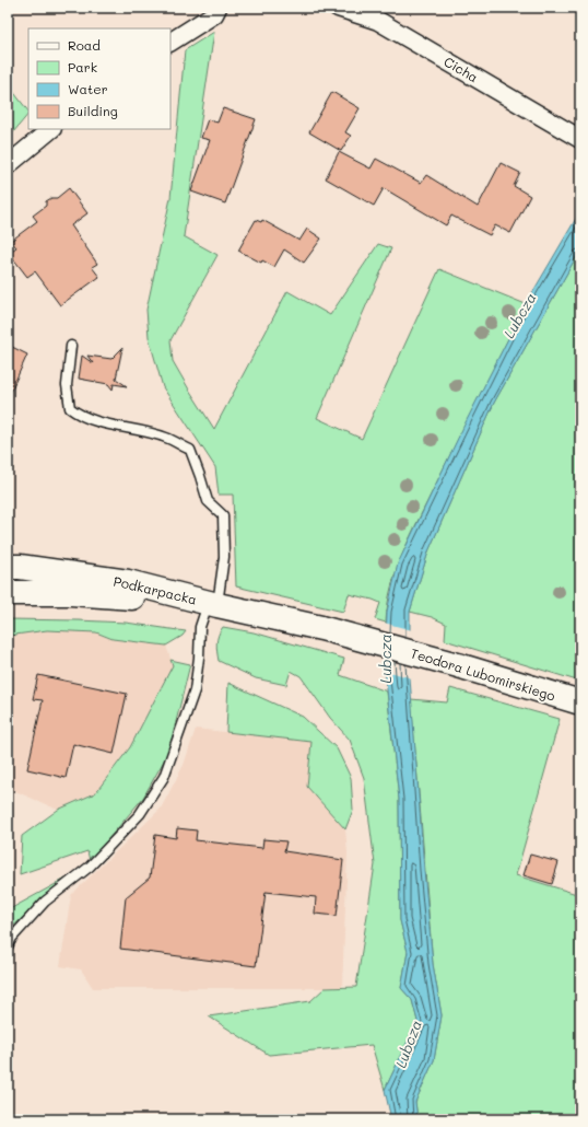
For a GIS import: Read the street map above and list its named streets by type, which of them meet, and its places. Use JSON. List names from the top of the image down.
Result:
{
  "streets": {
    "highway": ["Podkarpacka", "Teodora Lubomirskiego"],
    "street": ["Cicha"]
  },
  "crossings": [
    ["Podkarpacka", "Teodora Lubomirskiego"]
  ],
  "water": ["Lubcza"],
  "legend": [
    "Road",
    "Park",
    "Water",
    "Building"
  ]
}
